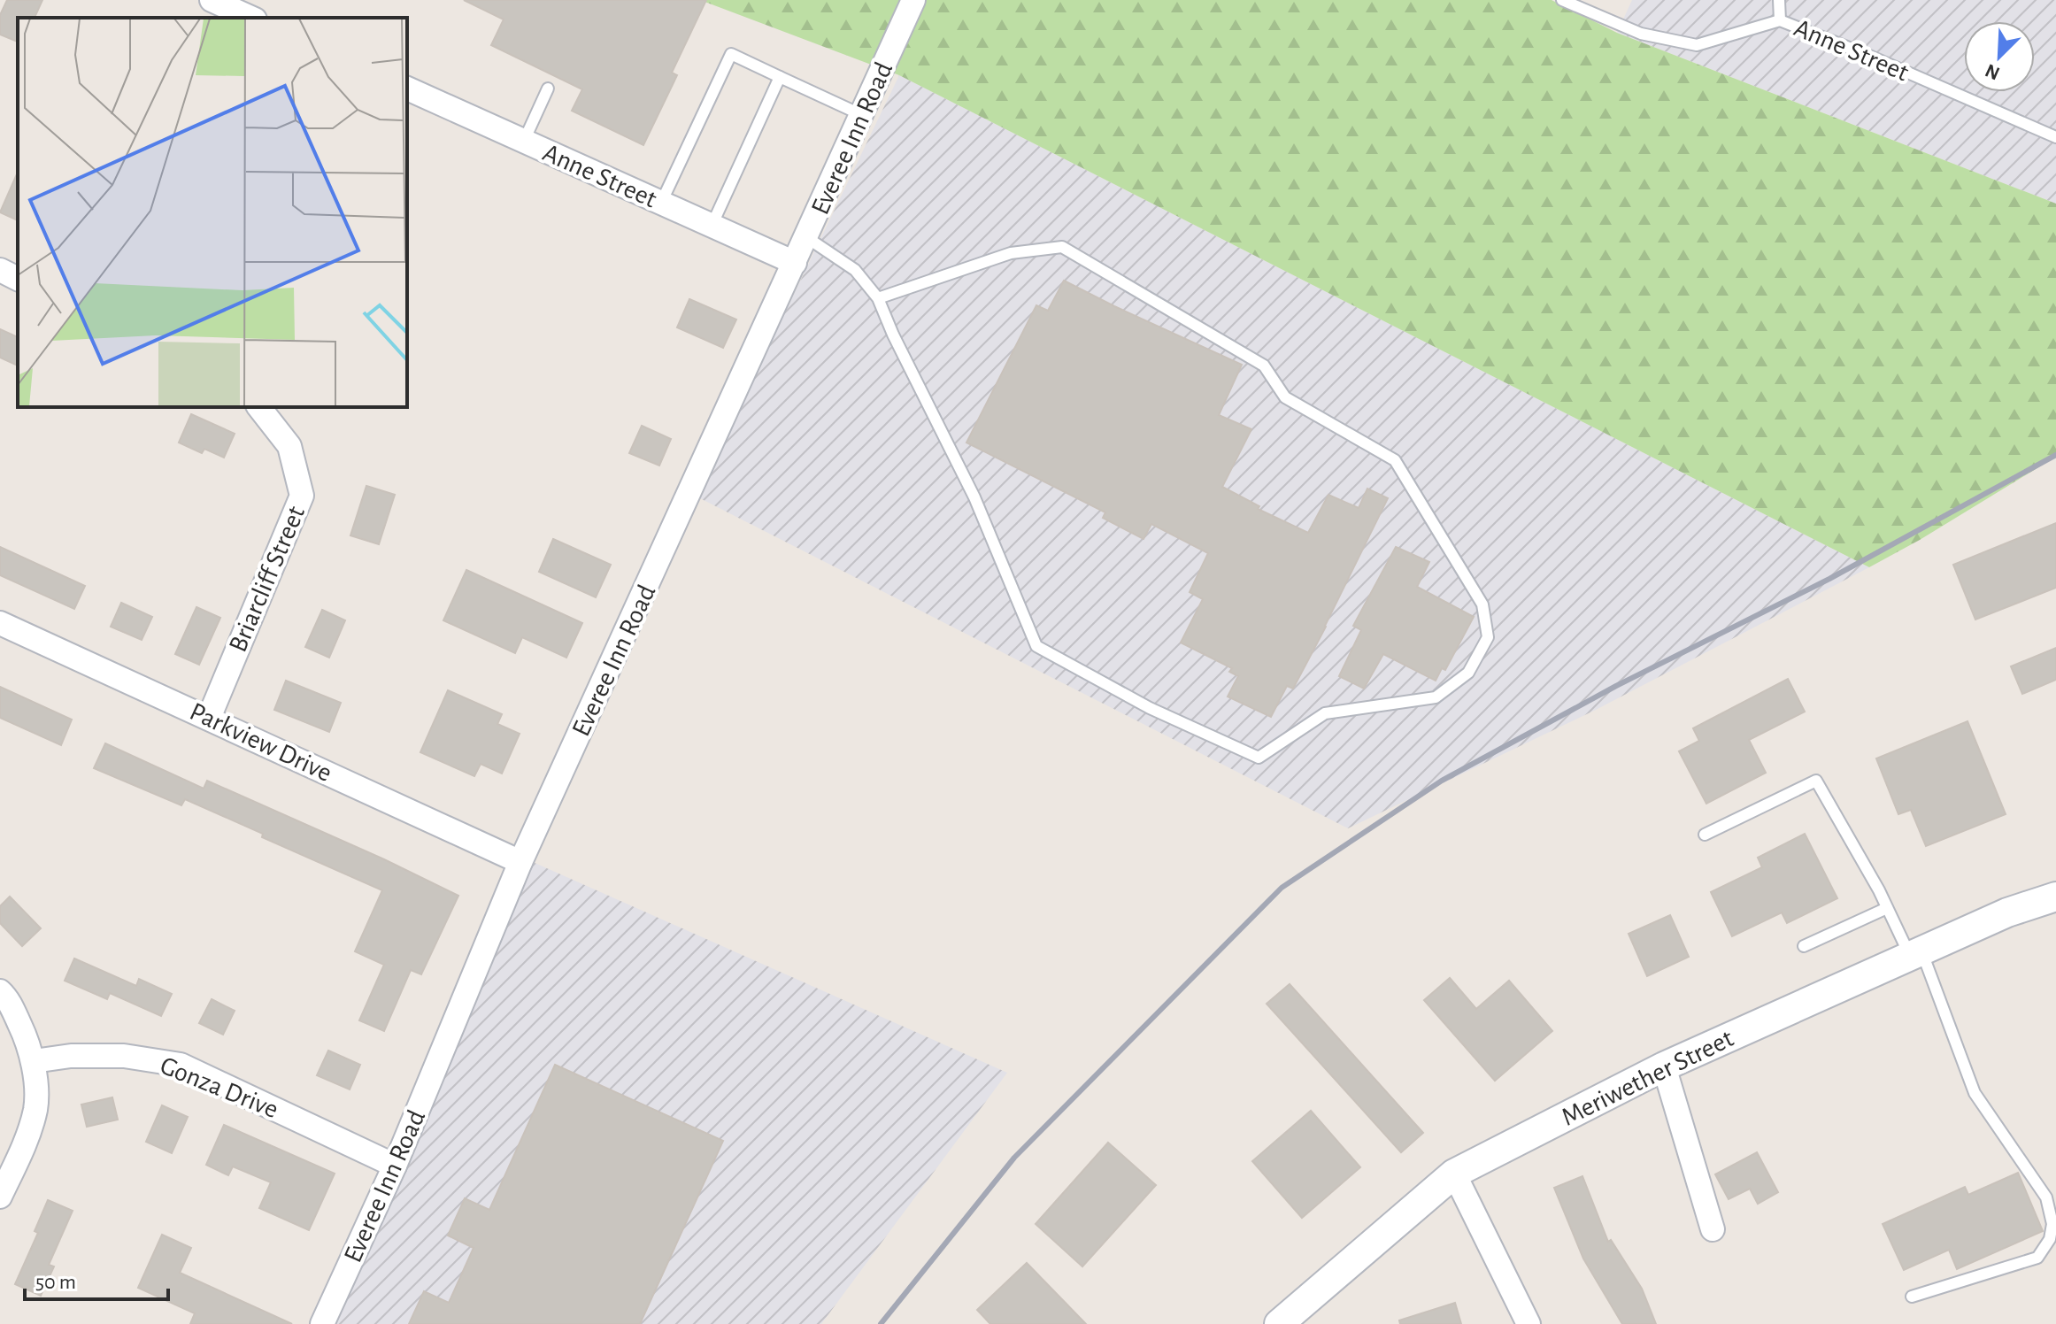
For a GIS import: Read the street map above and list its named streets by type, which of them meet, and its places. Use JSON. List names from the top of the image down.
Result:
{
  "streets": {
    "street": [
      "Anne Street",
      "Everee Inn Road",
      "Briarcliff Street",
      "Parkview Drive",
      "Meriwether Street",
      "Gonza Drive"
    ]
  },
  "crossings": [
    ["Anne Street", "Everee Inn Road"],
    ["Everee Inn Road", "Parkview Drive"],
    ["Everee Inn Road", "Gonza Drive"],
    ["Briarcliff Street", "Parkview Drive"]
  ],
  "scale_bar": "50 m",
  "north": "bottom left"
}
